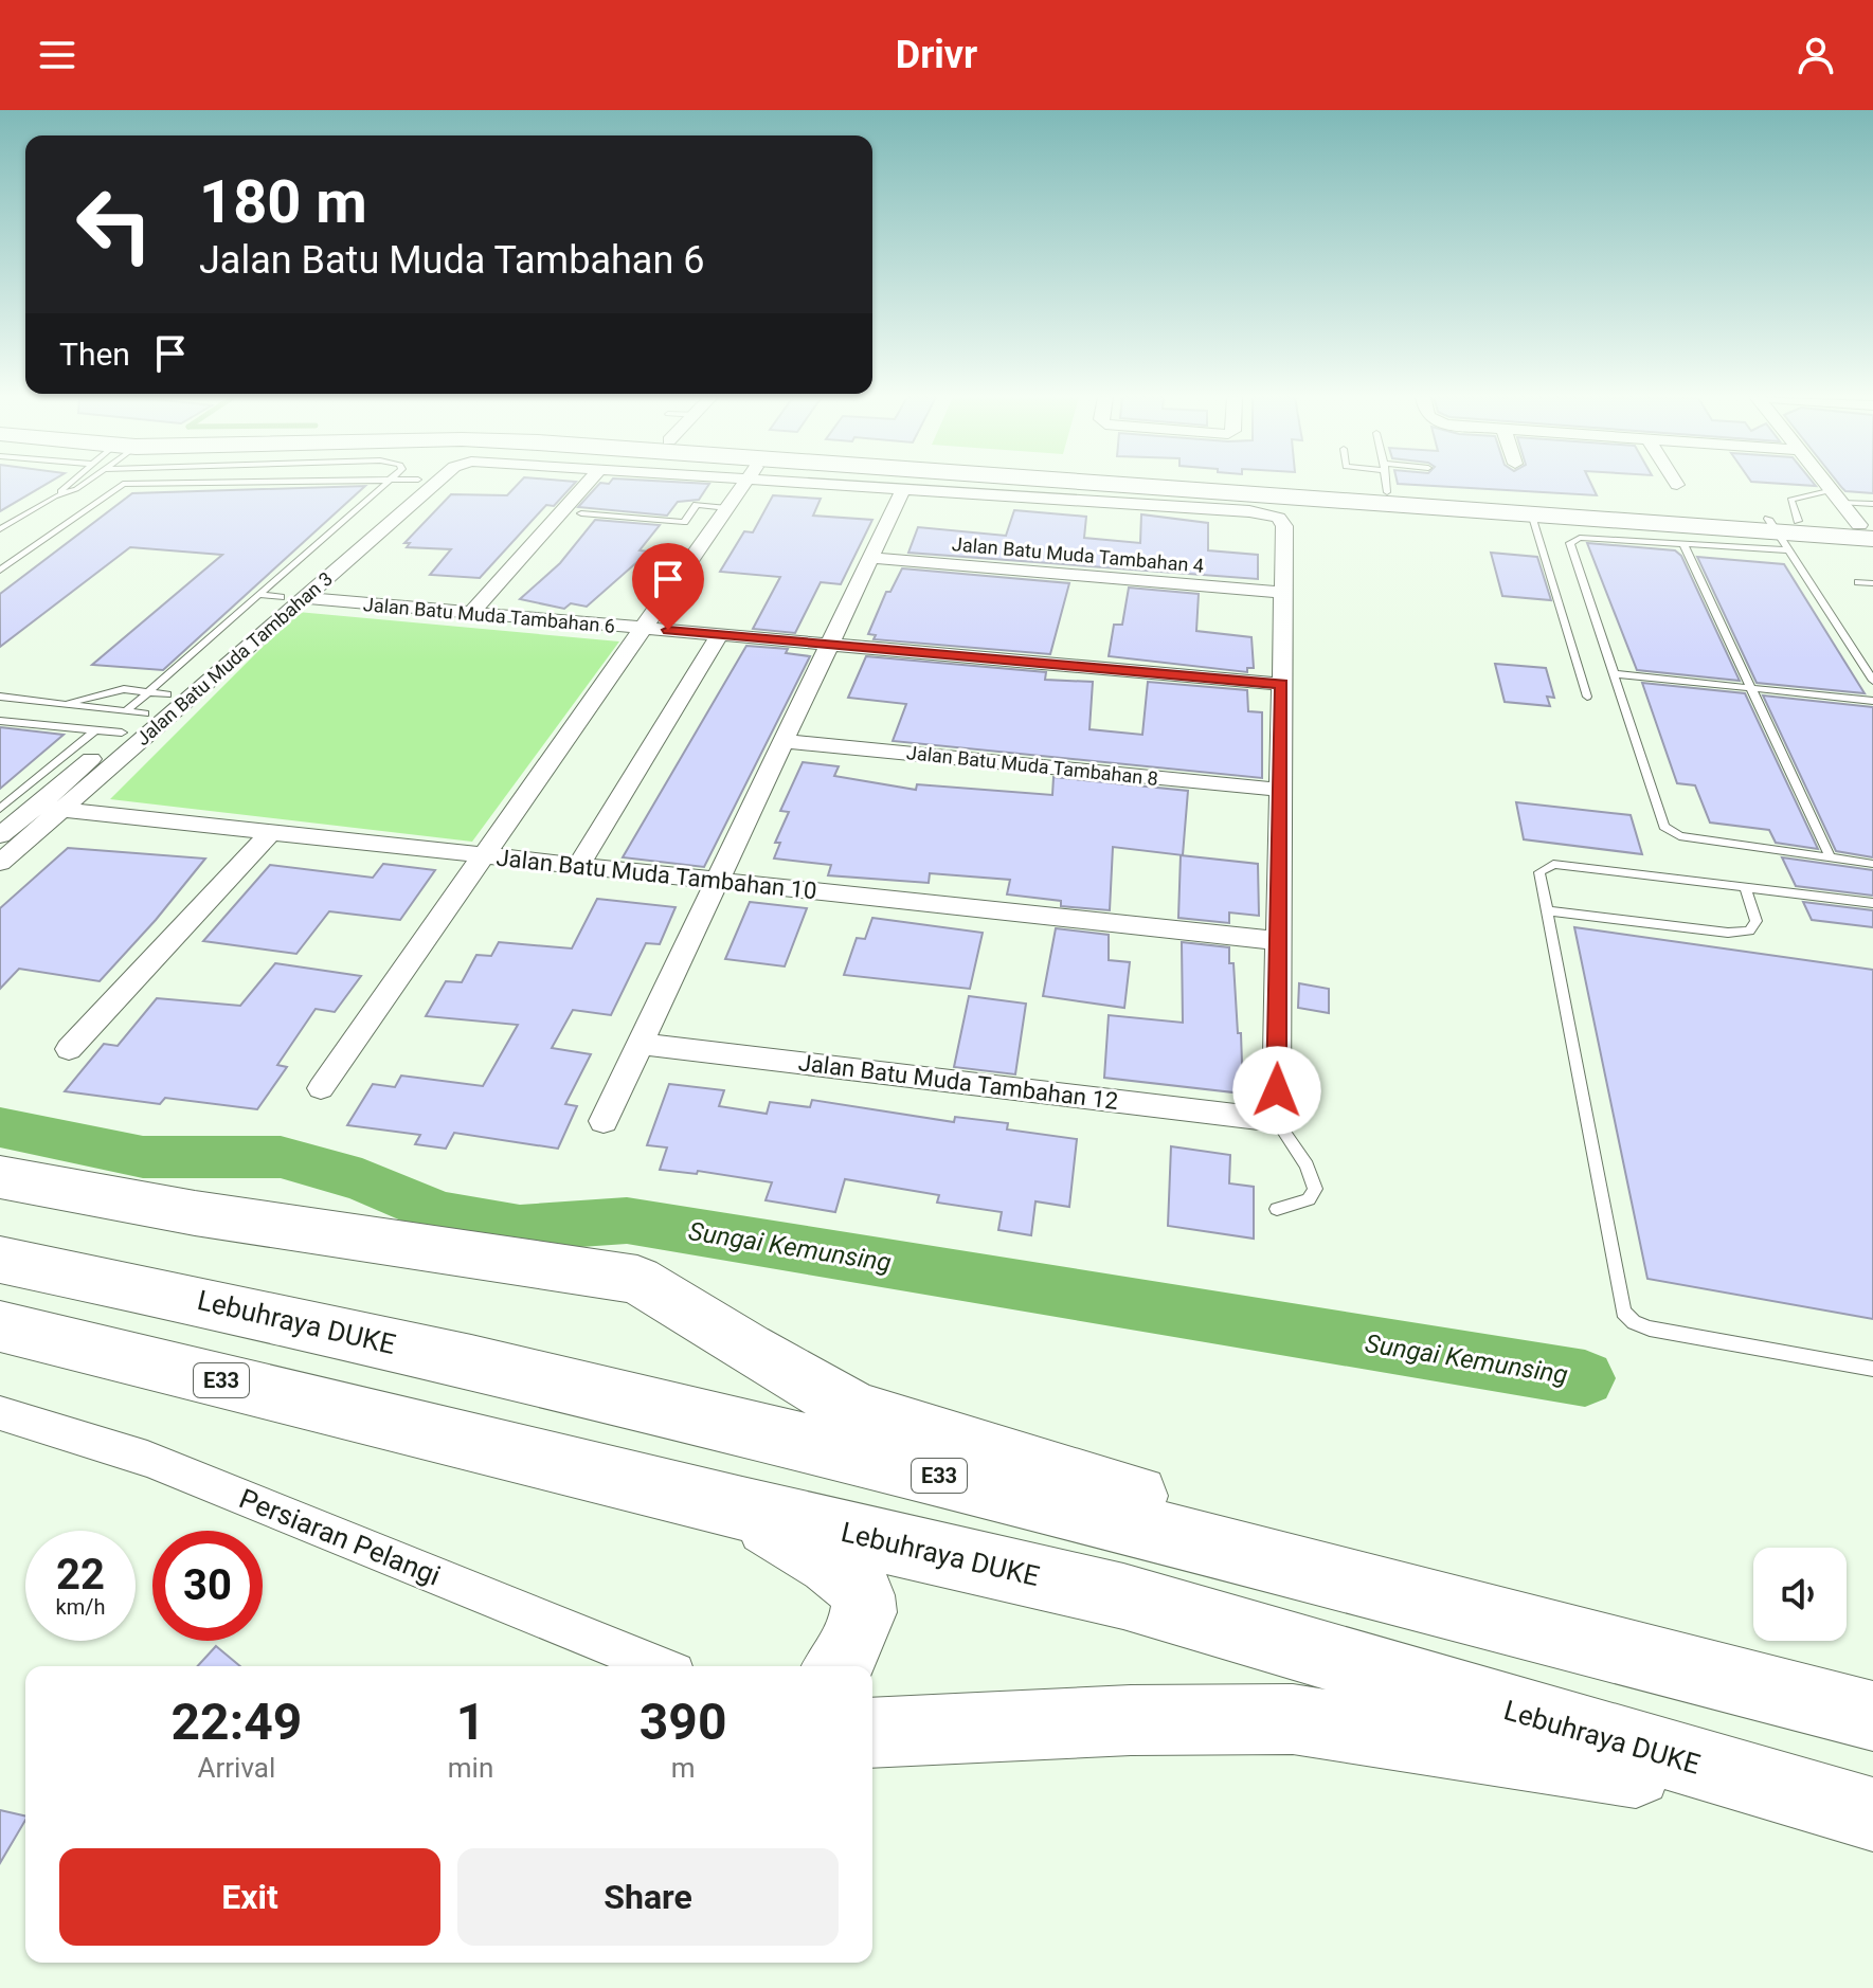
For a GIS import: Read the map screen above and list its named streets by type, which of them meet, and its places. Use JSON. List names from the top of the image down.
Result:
{
  "streets": {
    "highway": ["Lebuhraya DUKE", "E33"],
    "street": [
      "Jalan Batu Muda Tambahan 4",
      "Jalan Batu Muda Tambahan 6",
      "Jalan Batu Muda Tambahan 3",
      "Jalan Batu Muda Tambahan 8",
      "Jalan Batu Muda Tambahan 10",
      "Jalan Batu Muda Tambahan 12",
      "Persiaran Pelangi"
    ]
  },
  "crossings": [
    ["Jalan Batu Muda Tambahan 6", "Jalan Batu Muda Tambahan 3"],
    ["Jalan Batu Muda Tambahan 3", "Jalan Batu Muda Tambahan 10"]
  ],
  "water": ["Sungai Kemunsing"],
  "page": {
    "header": "Drivr",
    "turn": ["180 m", "Jalan Batu Muda Tambahan 6"],
    "then": "Then",
    "speed": "22 km/h",
    "limit": "30",
    "eta": [
      "22:49",
      "Arrival",
      "1",
      "min",
      "390",
      "m"
    ],
    "buttons": ["Exit", "Share"]
  }
}
